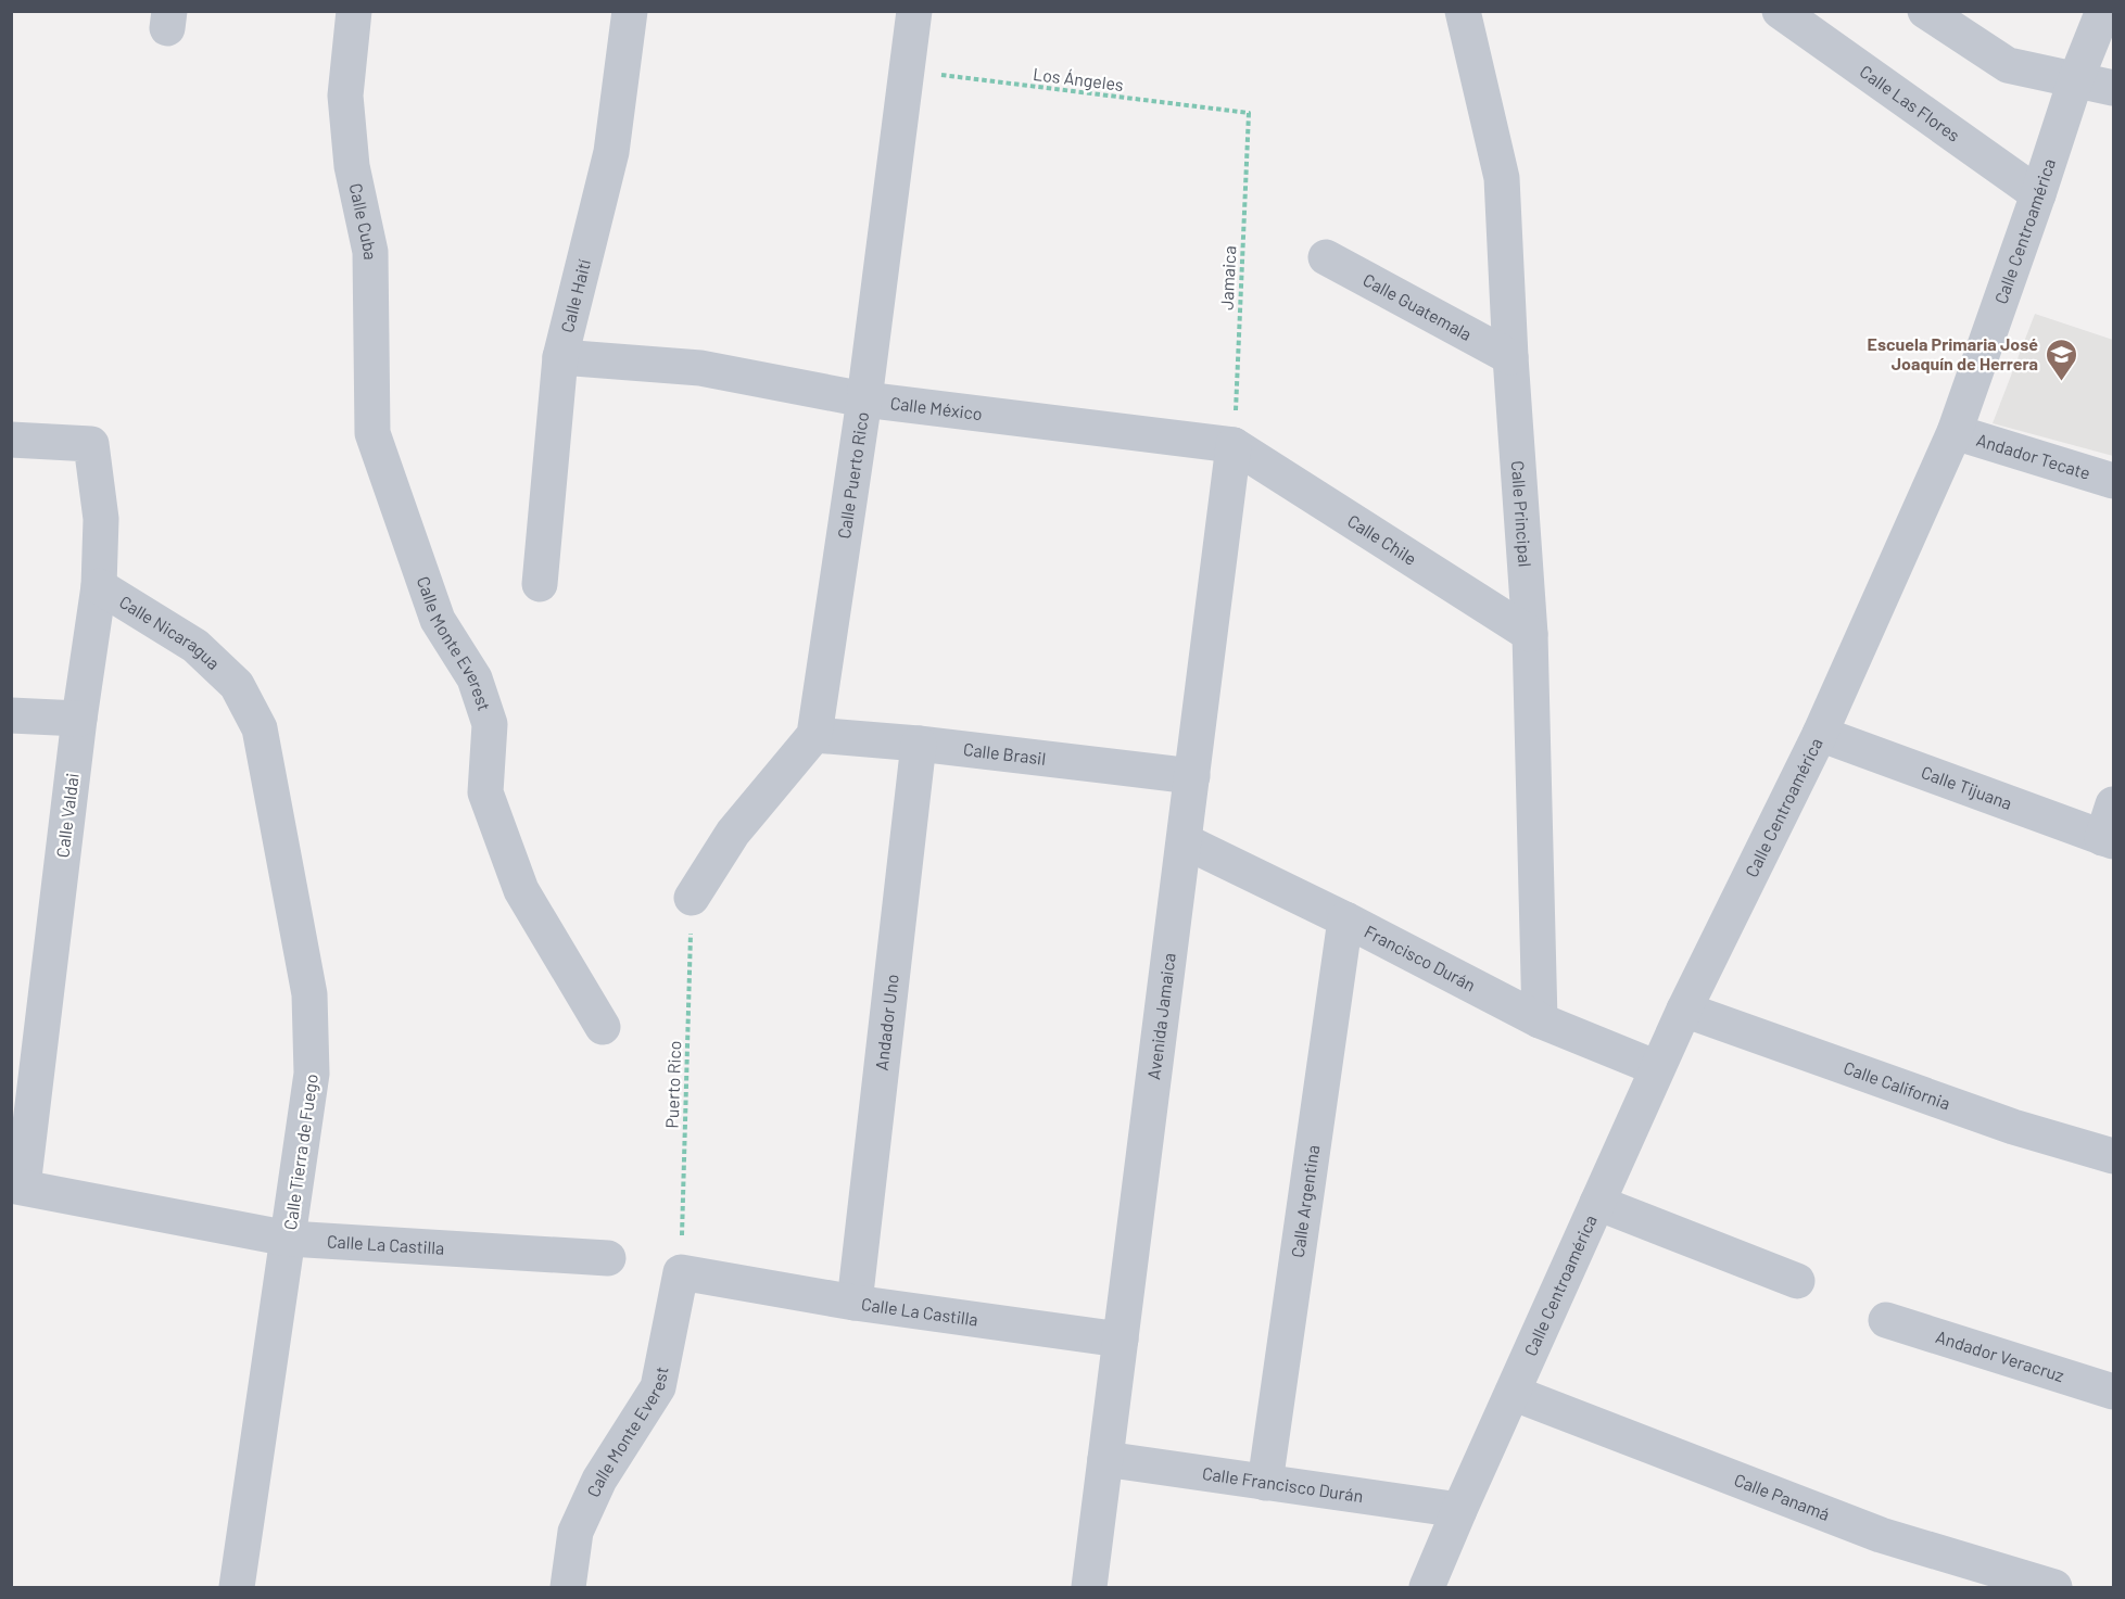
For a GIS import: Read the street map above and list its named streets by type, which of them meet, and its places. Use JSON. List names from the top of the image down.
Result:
{
  "streets": {
    "street": [
      "Calle Las Flores",
      "Calle Cuba",
      "Calle Centroamérica",
      "Calle Haití",
      "Calle Guatemala",
      "Calle México",
      "Andador Tecate",
      "Calle Puerto Rico",
      "Calle Principal",
      "Calle Chile",
      "Calle Nicaragua",
      "Calle Monte Everest",
      "Calle Brasil",
      "Calle Tijuana",
      "Calle Valdai",
      "Francisco Durán",
      "Avenida Jamaica",
      "Andador Uno",
      "Calle California",
      "Calle Tierra de Fuego",
      "Calle Argentina",
      "Calle La Castilla",
      "Andador Veracruz",
      "Calle Francisco Durán",
      "Calle Panamá"
    ],
    "path": ["Los Ángeles", "Jamaica", "Puerto Rico"]
  },
  "crossings": [
    ["Los Ángeles", "Jamaica"],
    ["Los Ángeles", "Calle Puerto Rico"],
    ["Calle Las Flores", "Calle Centroamérica"],
    ["Calle Cuba", "Calle Monte Everest"],
    ["Calle Centroamérica", "Andador Tecate"],
    ["Calle Centroamérica", "Calle Tijuana"],
    ["Calle Centroamérica", "Francisco Durán"],
    ["Calle Centroamérica", "Calle California"],
    ["Calle Centroamérica", "Calle Francisco Durán"],
    ["Calle Centroamérica", "Calle Panamá"],
    ["Jamaica", "Calle México"],
    ["Jamaica", "Calle Chile"],
    ["Jamaica", "Avenida Jamaica"],
    ["Calle Haití", "Calle México"],
    ["Calle Guatemala", "Calle Principal"],
    ["Calle México", "Calle Puerto Rico"],
    ["Calle México", "Calle Chile"],
    ["Calle México", "Avenida Jamaica"],
    ["Calle Puerto Rico", "Calle Brasil"],
    ["Calle Principal", "Calle Chile"],
    ["Calle Principal", "Francisco Durán"],
    ["Calle Chile", "Avenida Jamaica"],
    ["Calle Nicaragua", "Calle Valdai"],
    ["Calle Nicaragua", "Calle Tierra de Fuego"],
    ["Calle Monte Everest", "Puerto Rico"],
    ["Calle Monte Everest", "Calle La Castilla"],
    ["Calle Brasil", "Avenida Jamaica"],
    ["Calle Brasil", "Andador Uno"],
    ["Calle Valdai", "Calle La Castilla"],
    ["Francisco Durán", "Avenida Jamaica"],
    ["Francisco Durán", "Calle Argentina"],
    ["Avenida Jamaica", "Calle La Castilla"],
    ["Avenida Jamaica", "Calle Francisco Durán"],
    ["Andador Uno", "Calle La Castilla"],
    ["Puerto Rico", "Calle La Castilla"],
    ["Calle Tierra de Fuego", "Calle La Castilla"],
    ["Calle Argentina", "Calle Francisco Durán"]
  ],
  "places": {
    "school or university": ["Escuela Primaria José Joaquín de Herrera"]
  }
}
